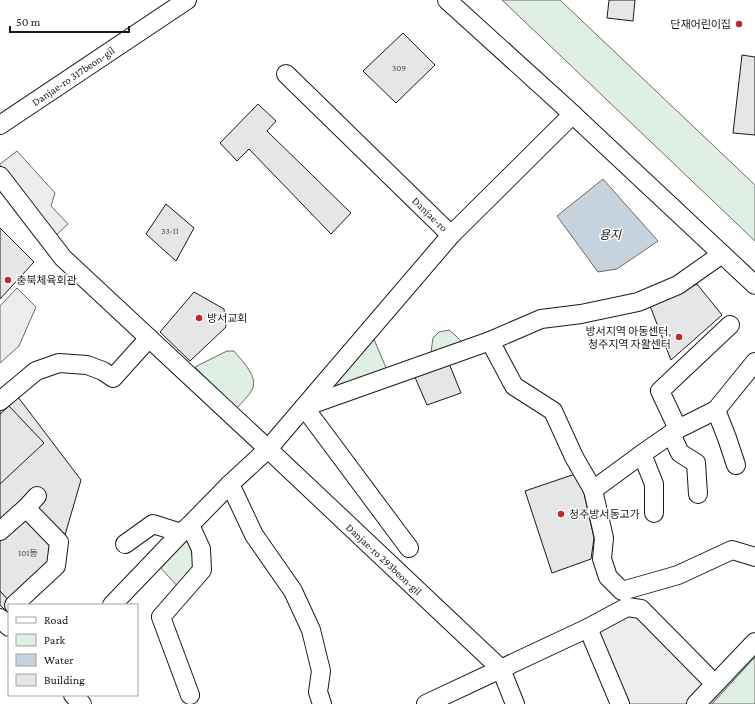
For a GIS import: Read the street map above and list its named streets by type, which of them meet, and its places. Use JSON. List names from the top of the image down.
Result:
{
  "streets": {
    "street": ["Danjae-ro 317beon-gil", "Danjae-ro", "Danjae-ro 293beon-gil"]
  },
  "water": ["용지"],
  "places": [
    "단재어린이집",
    "충북체육회관",
    "방서교회",
    "방서지역 아동센터, 청주지역 자활센터",
    "청주방서동고가"
  ],
  "house_numbers": ["309", "33-11", "101동"],
  "legend": [
    "Road",
    "Park",
    "Water",
    "Building"
  ],
  "scale_bar": "50 m"
}
